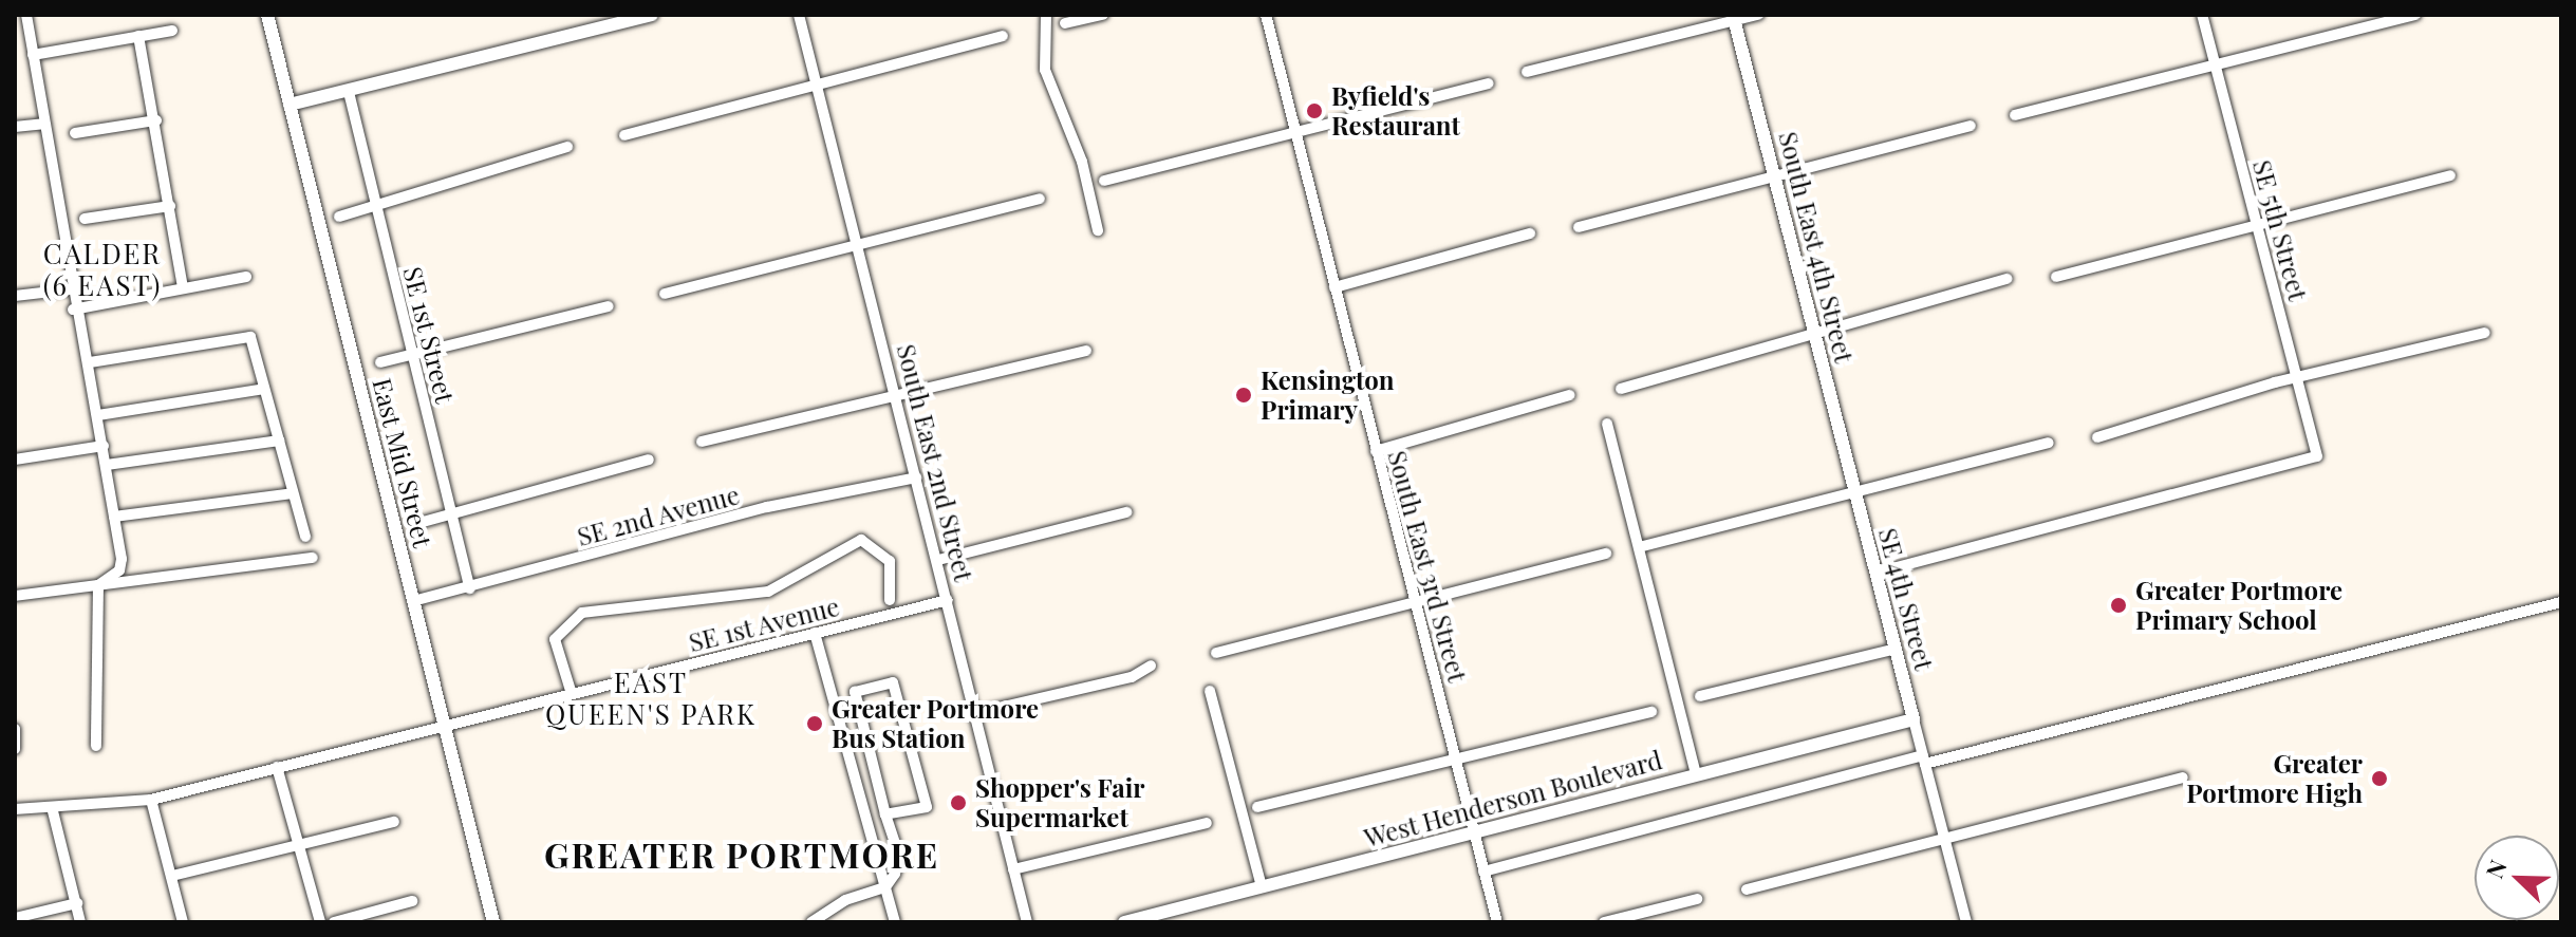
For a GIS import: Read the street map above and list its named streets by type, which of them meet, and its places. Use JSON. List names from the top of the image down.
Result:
{
  "streets": {
    "street": [
      "SE 5th Street",
      "South East 4th Street",
      "SE 1st Street",
      "East Mid Street",
      "South East 2nd Street",
      "SE 2nd Avenue",
      "South East 3rd Street",
      "SE 4th Street",
      "SE 1st Avenue",
      "West Henderson Boulevard"
    ]
  },
  "crossings": [
    ["SE 5th Street", "SE 4th Street"],
    ["South East 4th Street", "SE 4th Street"],
    ["SE 1st Street", "SE 2nd Avenue"],
    ["East Mid Street", "SE 2nd Avenue"],
    ["East Mid Street", "SE 1st Avenue"],
    ["South East 2nd Street", "SE 2nd Avenue"],
    ["South East 2nd Street", "SE 1st Avenue"],
    ["South East 3rd Street", "West Henderson Boulevard"],
    ["SE 4th Street", "West Henderson Boulevard"]
  ],
  "districts": ["CALDER (6 EAST)", "EAST QUEEN'S PARK", "GREATER PORTMORE"],
  "places": [
    "Byfield's Restaurant",
    "Kensington Primary",
    "Greater Portmore Primary School",
    "Greater Portmore Bus Station",
    "Greater Portmore High",
    "Shopper's Fair Supermarket"
  ],
  "north": "top left"
}
